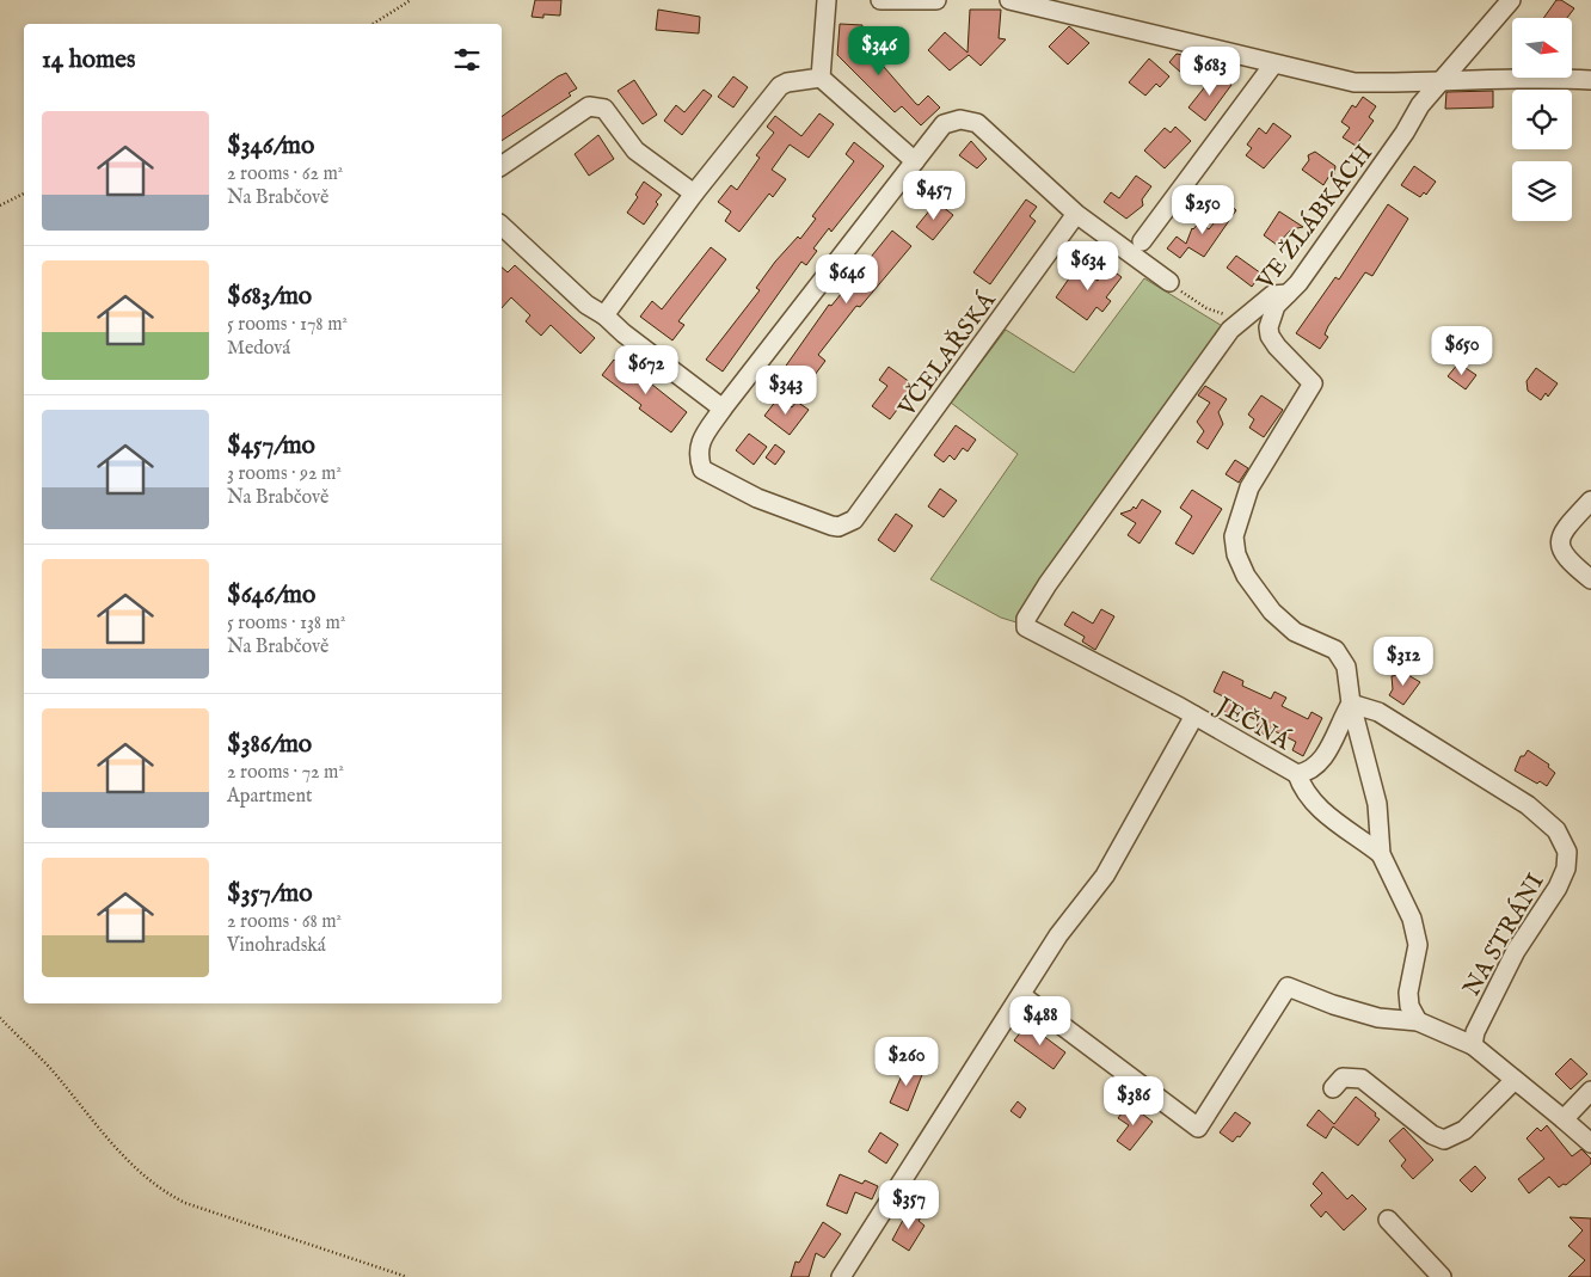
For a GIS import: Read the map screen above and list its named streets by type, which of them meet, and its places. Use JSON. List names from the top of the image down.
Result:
{
  "streets": {
    "street": [
      "VE ŽLÁBKÁCH",
      "VČELAŘSKÁ",
      "JEČNÁ",
      "NA STRÁNI"
    ]
  },
  "crossings": [
    ["VE ŽLÁBKÁCH", "NA STRÁNI"]
  ],
  "north": "right",
  "page": {
    "heading": "14 homes",
    "price": [
      "$346",
      "$683",
      "$457",
      "$250",
      "$634",
      "$646",
      "$650",
      "$672",
      "$343",
      "$312",
      "$488",
      "$260",
      "$386",
      "$357"
    ],
    "list": [
      {
        "name": "$346/mo",
        "note": "2 rooms · 62 m² · Na Brabčově"
      },
      {
        "name": "$683/mo",
        "note": "5 rooms · 178 m² · Medová"
      },
      {
        "name": "$457/mo",
        "note": "3 rooms · 92 m² · Na Brabčově"
      },
      {
        "name": "$646/mo",
        "note": "5 rooms · 138 m² · Na Brabčově"
      },
      {
        "name": "$386/mo",
        "note": "2 rooms · 72 m² · Apartment"
      },
      {
        "name": "$357/mo",
        "note": "2 rooms · 68 m² · Vinohradská"
      }
    ]
  }
}
